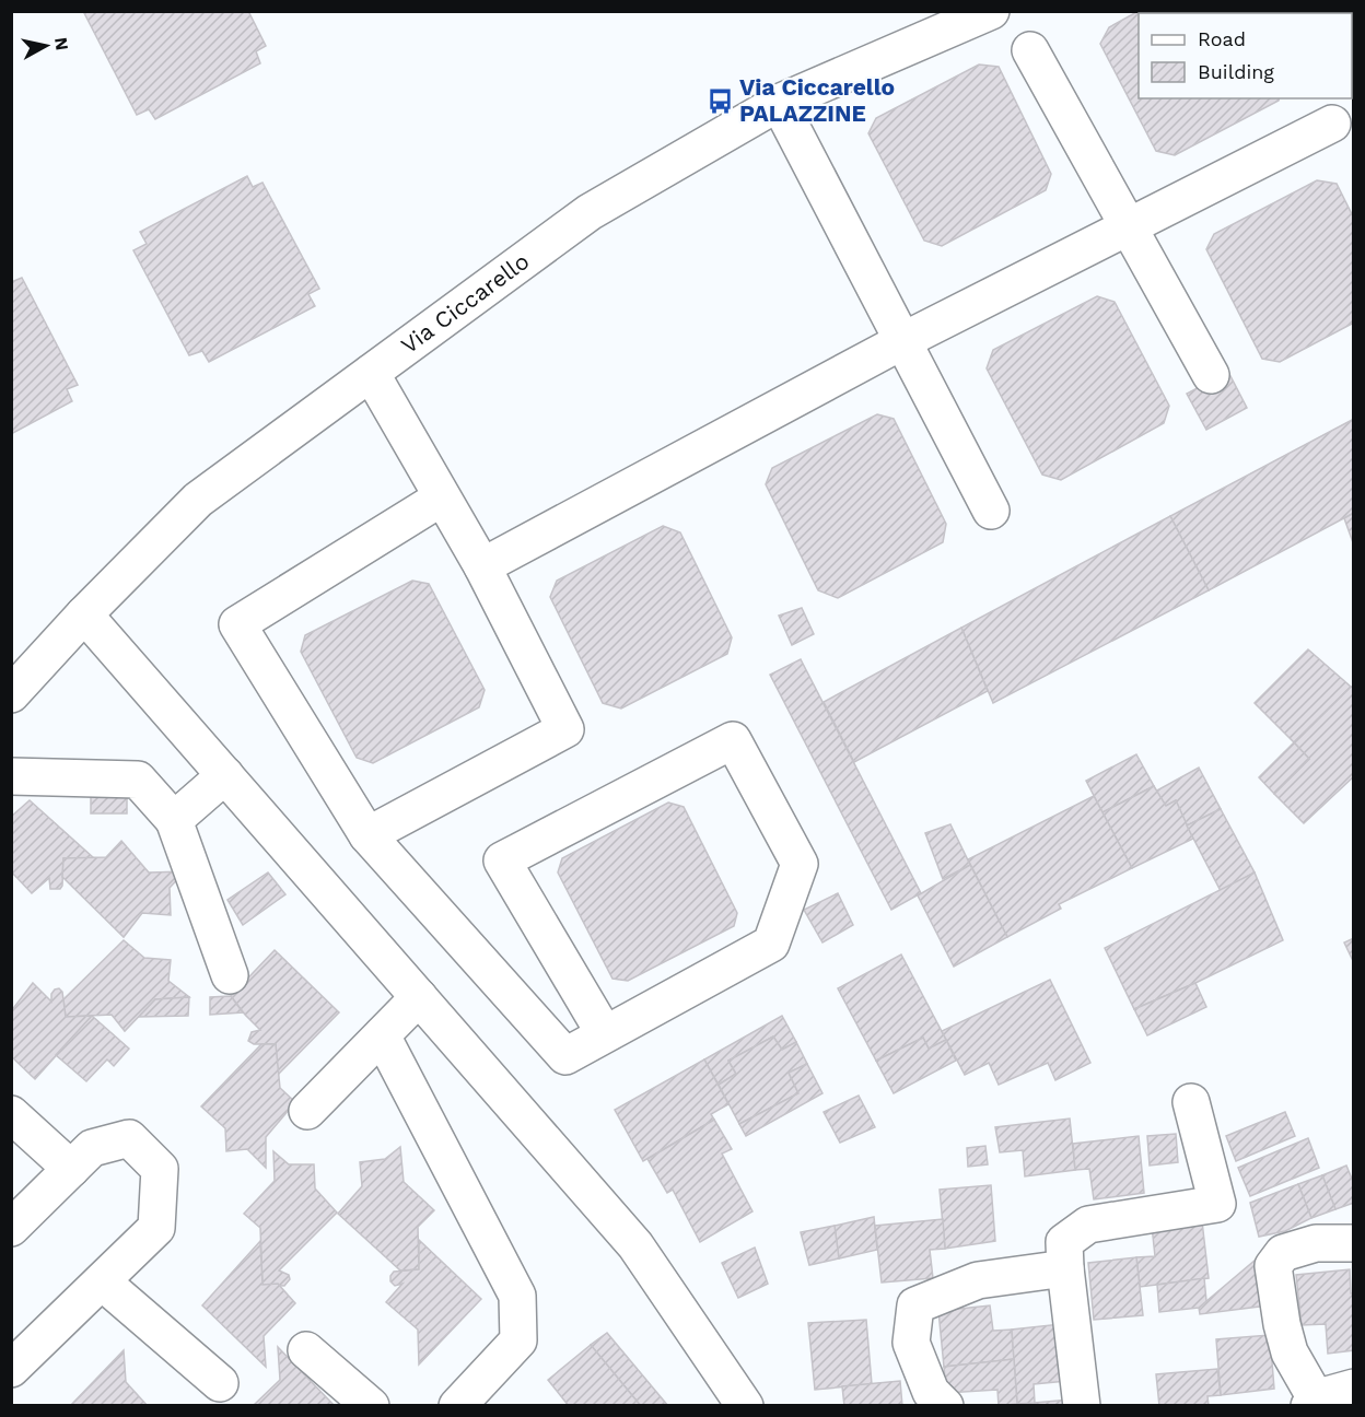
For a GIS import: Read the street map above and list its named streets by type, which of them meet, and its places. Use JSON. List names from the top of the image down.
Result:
{
  "streets": {
    "street": ["Via Ciccarello"]
  },
  "places": {
    "bus stop": ["Via Ciccarello PALAZZINE"]
  },
  "legend": ["Road", "Building"],
  "north": "right"
}
